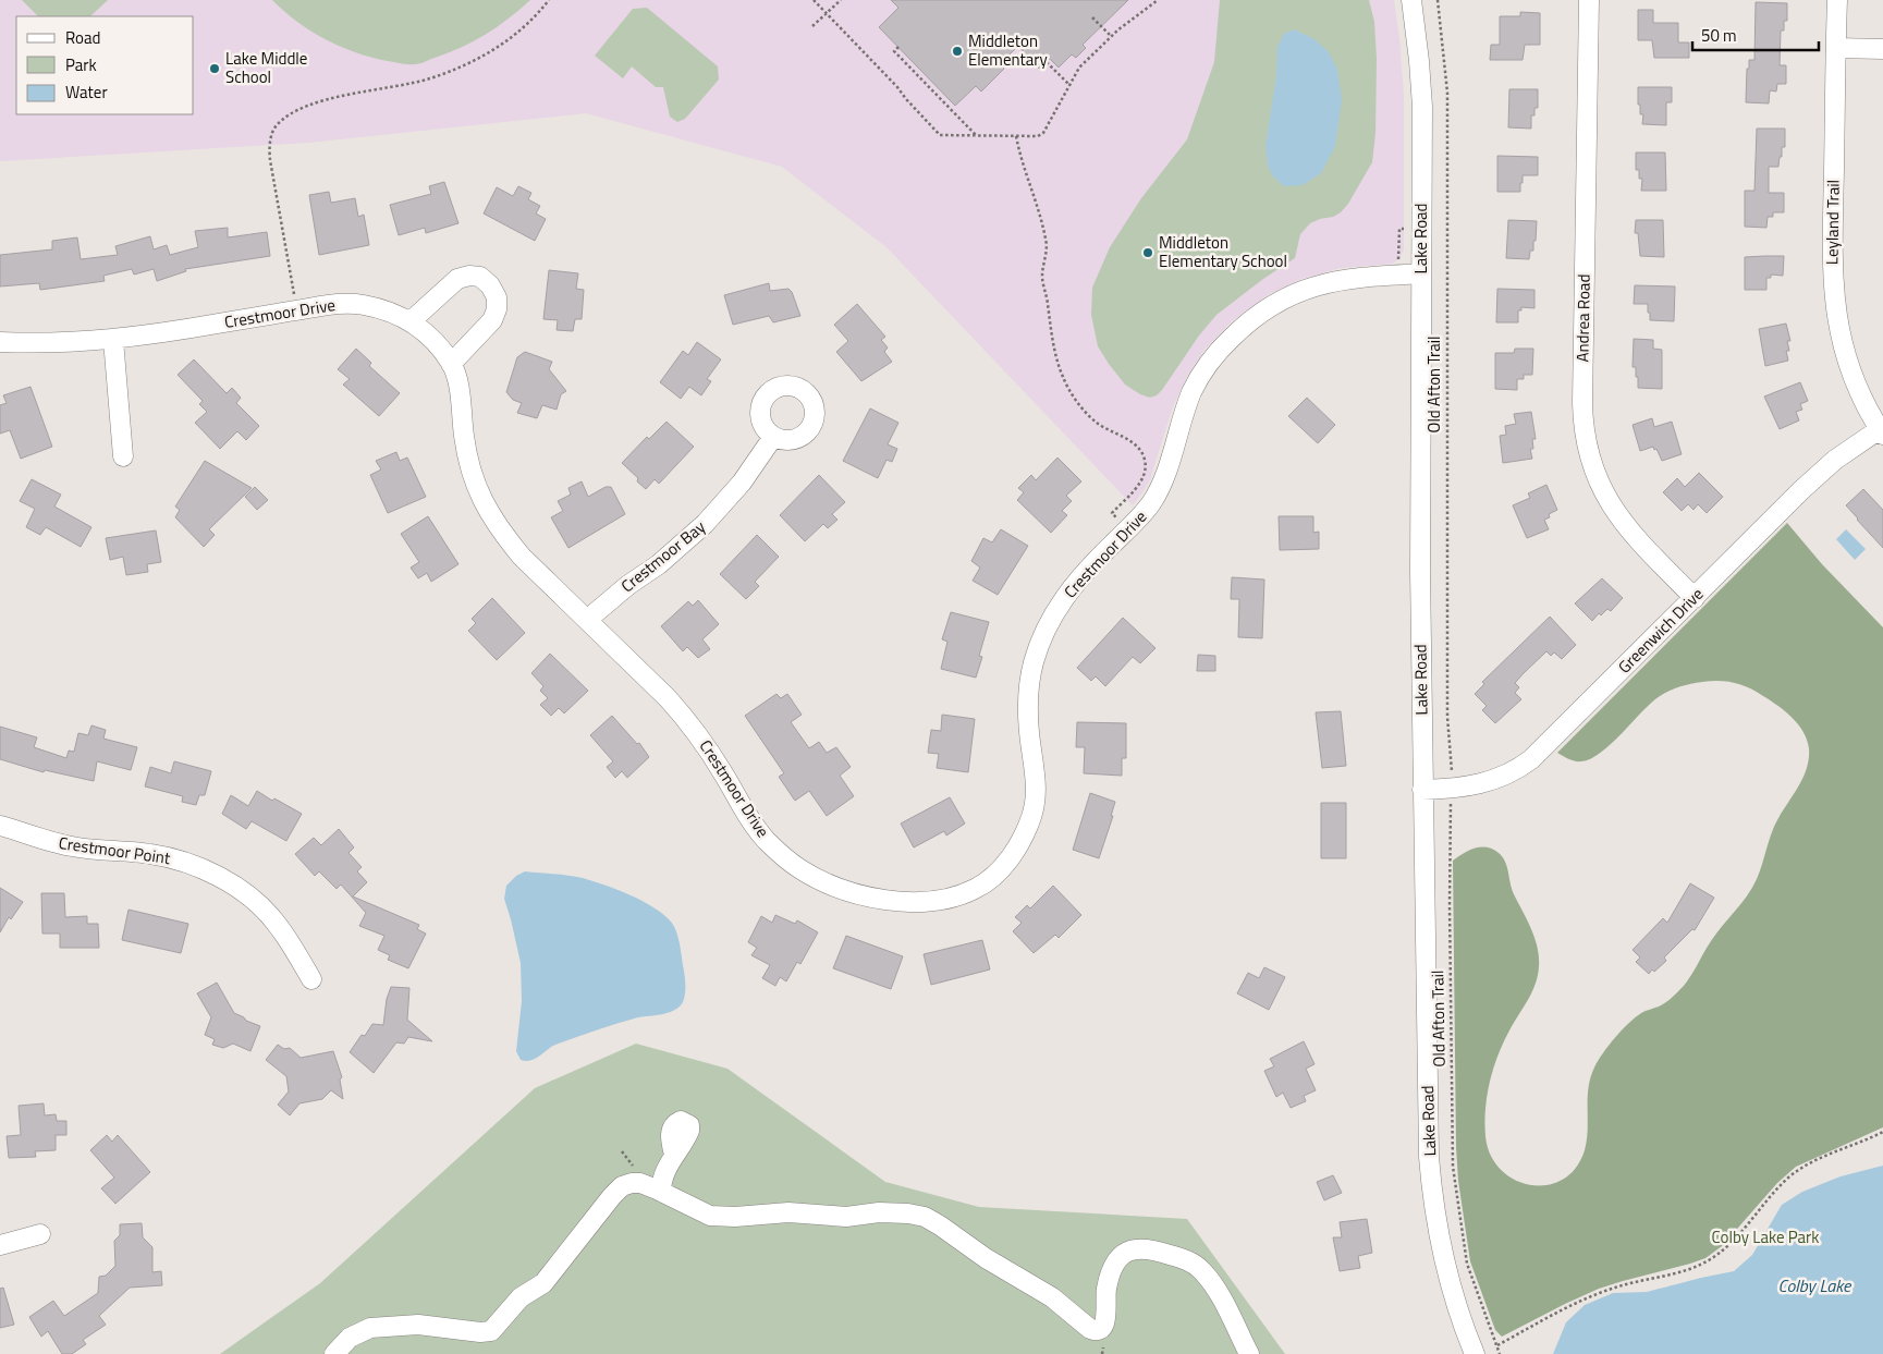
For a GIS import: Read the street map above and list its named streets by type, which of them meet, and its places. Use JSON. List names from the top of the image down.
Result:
{
  "streets": {
    "street": [
      "Leyland Trail",
      "Lake Road",
      "Crestmoor Drive",
      "Andrea Road",
      "Crestmoor Bay",
      "Greenwich Drive",
      "Crestmoor Point"
    ],
    "path": ["Old Afton Trail"]
  },
  "crossings": [
    ["Leyland Trail", "Greenwich Drive"],
    ["Lake Road", "Crestmoor Drive"],
    ["Lake Road", "Greenwich Drive"],
    ["Crestmoor Drive", "Crestmoor Bay"],
    ["Andrea Road", "Greenwich Drive"]
  ],
  "water": ["Colby Lake"],
  "parks": ["Colby Lake Park"],
  "places": ["Middleton Elementary", "Lake Middle School", "Middleton Elementary School"],
  "legend": ["Road", "Park", "Water"],
  "scale_bar": "50 m"
}
